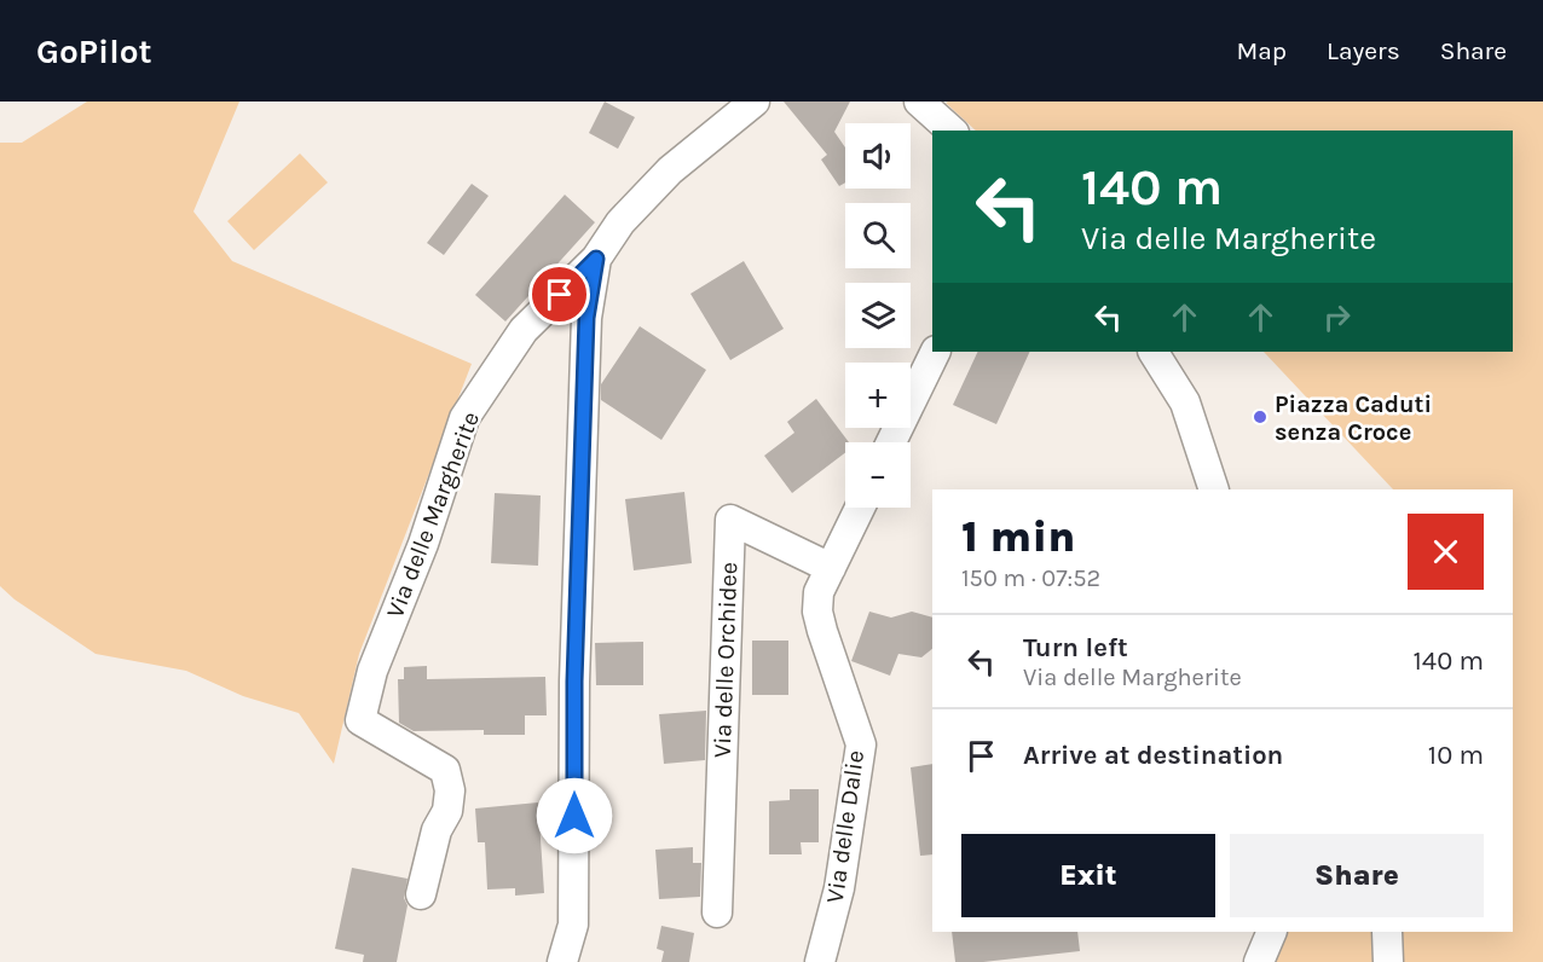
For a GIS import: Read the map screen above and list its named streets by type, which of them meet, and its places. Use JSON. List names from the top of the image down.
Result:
{
  "streets": {
    "street": ["Via delle Margherite", "Via delle Orchidee", "Via delle Dalie"]
  },
  "crossings": [
    ["Via delle Orchidee", "Via delle Dalie"]
  ],
  "places": ["Piazza Caduti senza Croce"],
  "page": {
    "header": "GoPilot",
    "nav": ["Map", "Layers", "Share"],
    "map_buttons": ["+", "−"],
    "turn": ["140 m", "Via delle Margherite"],
    "heading": ["1 min", "150 m · 07:52"],
    "list": [
      {
        "name": "Turn left",
        "note": "Via delle Margherite",
        "value": "140 m"
      },
      {
        "name": "Arrive at destination",
        "value": "10 m"
      }
    ],
    "buttons": ["Exit", "Share"]
  }
}
